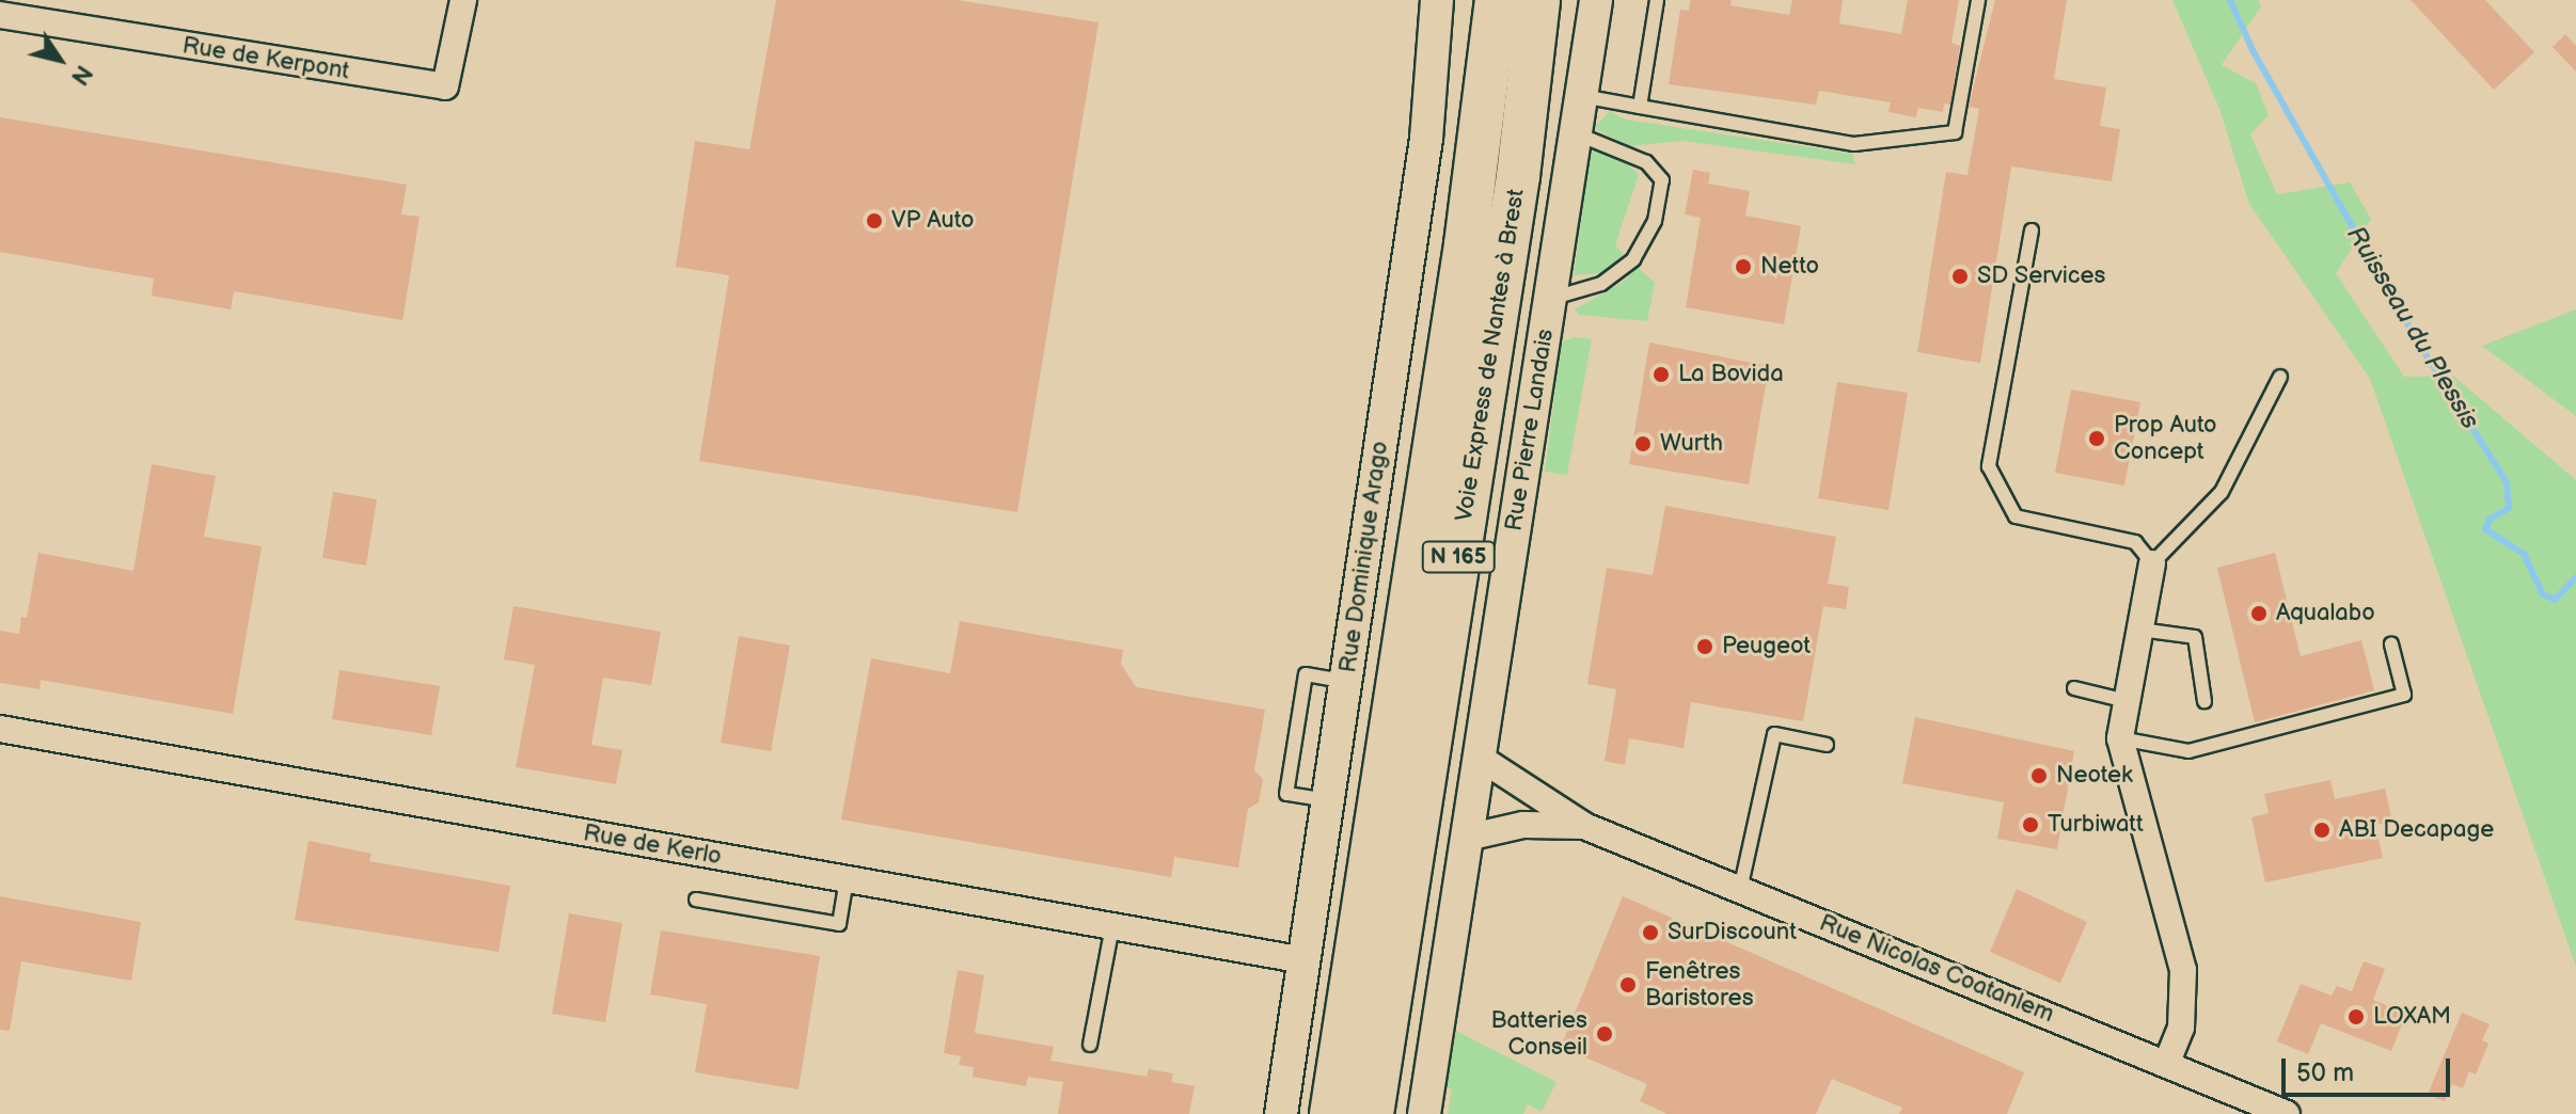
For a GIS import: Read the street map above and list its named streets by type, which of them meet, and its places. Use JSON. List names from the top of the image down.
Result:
{
  "streets": {
    "highway": ["Voie Express de Nantes à Brest", "N 165"],
    "street": [
      "Rue de Kerpont",
      "Rue Pierre Landais",
      "Rue Dominique Arago",
      "Rue de Kerlo",
      "Rue Nicolas Coatanlem"
    ]
  },
  "crossings": [
    ["Rue Pierre Landais", "Rue Nicolas Coatanlem"],
    ["Rue Dominique Arago", "Rue de Kerlo"]
  ],
  "water": ["Ruisseau du Plessis"],
  "places": [
    "VP Auto",
    "Netto",
    "SD Services",
    "La Bovida",
    "Prop Auto Concept",
    "Wurth",
    "Aqualabo",
    "Peugeot",
    "Neotek",
    "Turbiwatt",
    "ABI Decapage",
    "SurDiscount",
    "Fenêtres Baristores",
    "LOXAM",
    "Batteries Conseil"
  ],
  "scale_bar": "50 m",
  "north": "bottom right"
}
